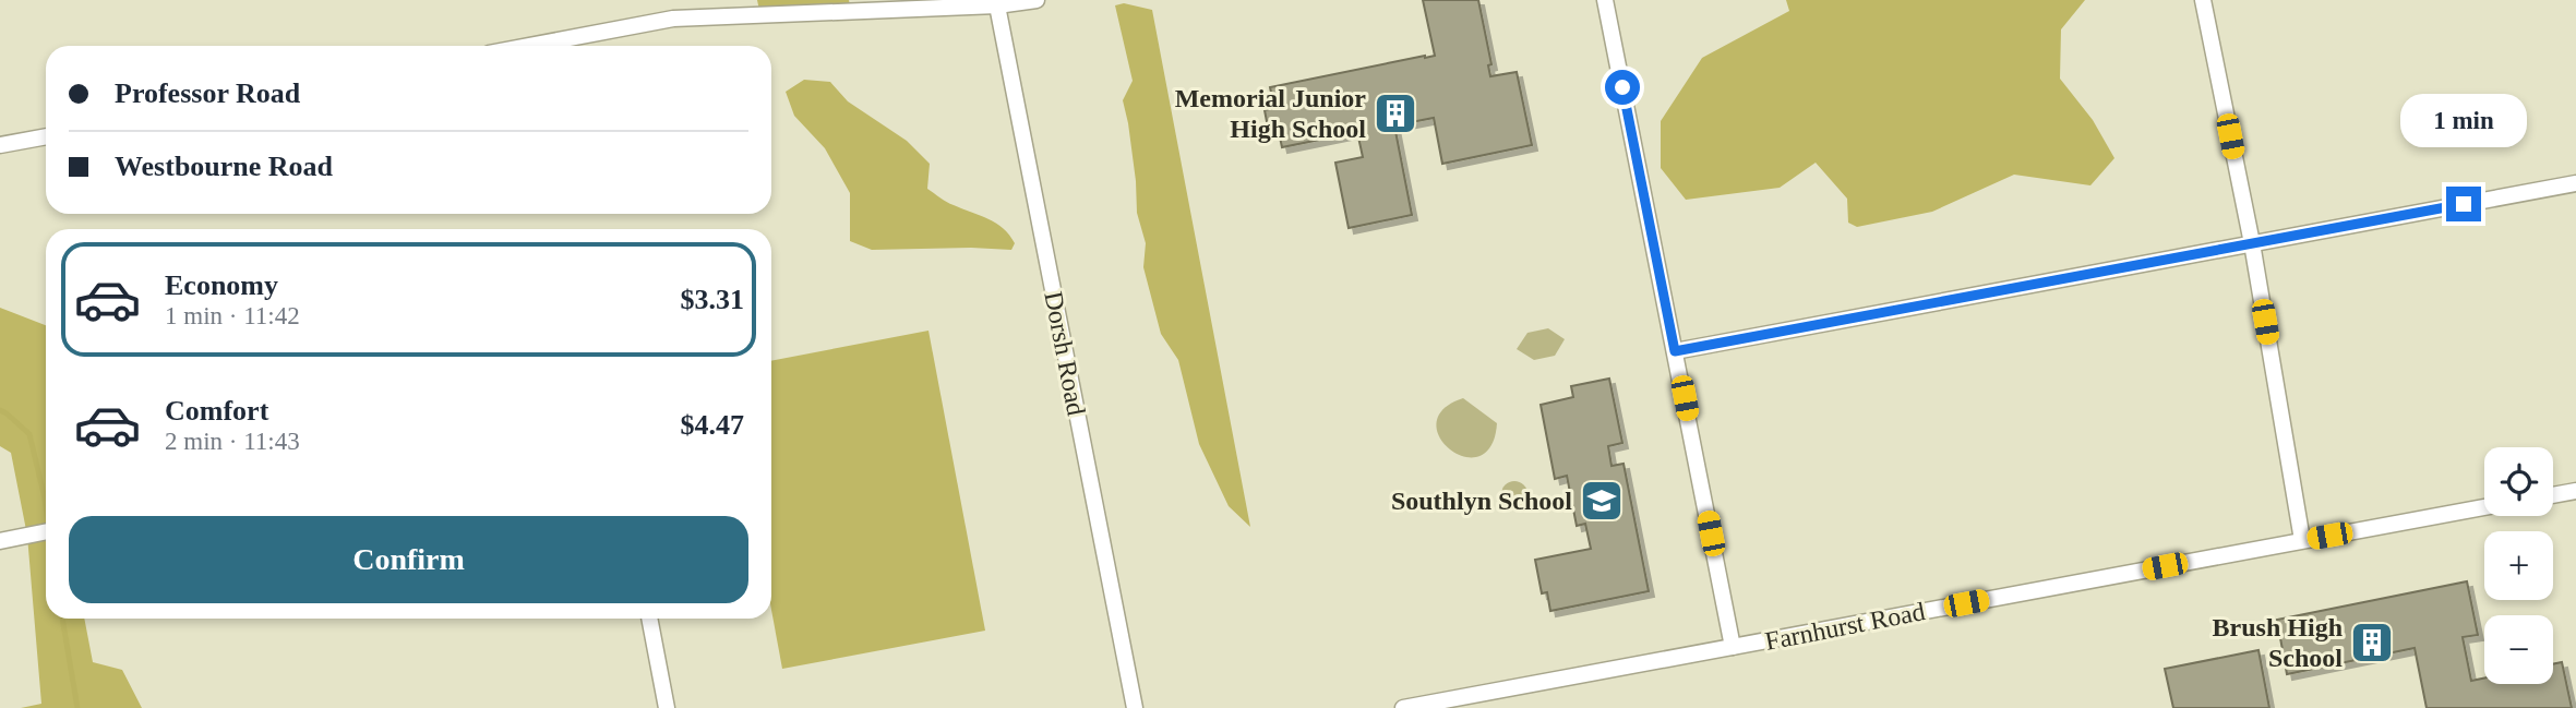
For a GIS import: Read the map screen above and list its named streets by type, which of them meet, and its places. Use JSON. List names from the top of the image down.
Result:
{
  "streets": {
    "street": ["Dorsh Road", "Farnhurst Road"]
  },
  "places": {
    "building": ["Memorial Junior High School", "Brush High School"],
    "school or university": ["Southlyn School"]
  },
  "page": {
    "banner": ["Professor Road", "Westbourne Road"],
    "bubble": "1 min",
    "list": [
      {
        "name": "Economy",
        "note": "1 min · 11:42",
        "value": "$3.31"
      },
      {
        "name": "Comfort",
        "note": "2 min · 11:43",
        "value": "$4.47"
      }
    ],
    "map_buttons": ["+", "−"],
    "buttons": "Confirm"
  }
}
